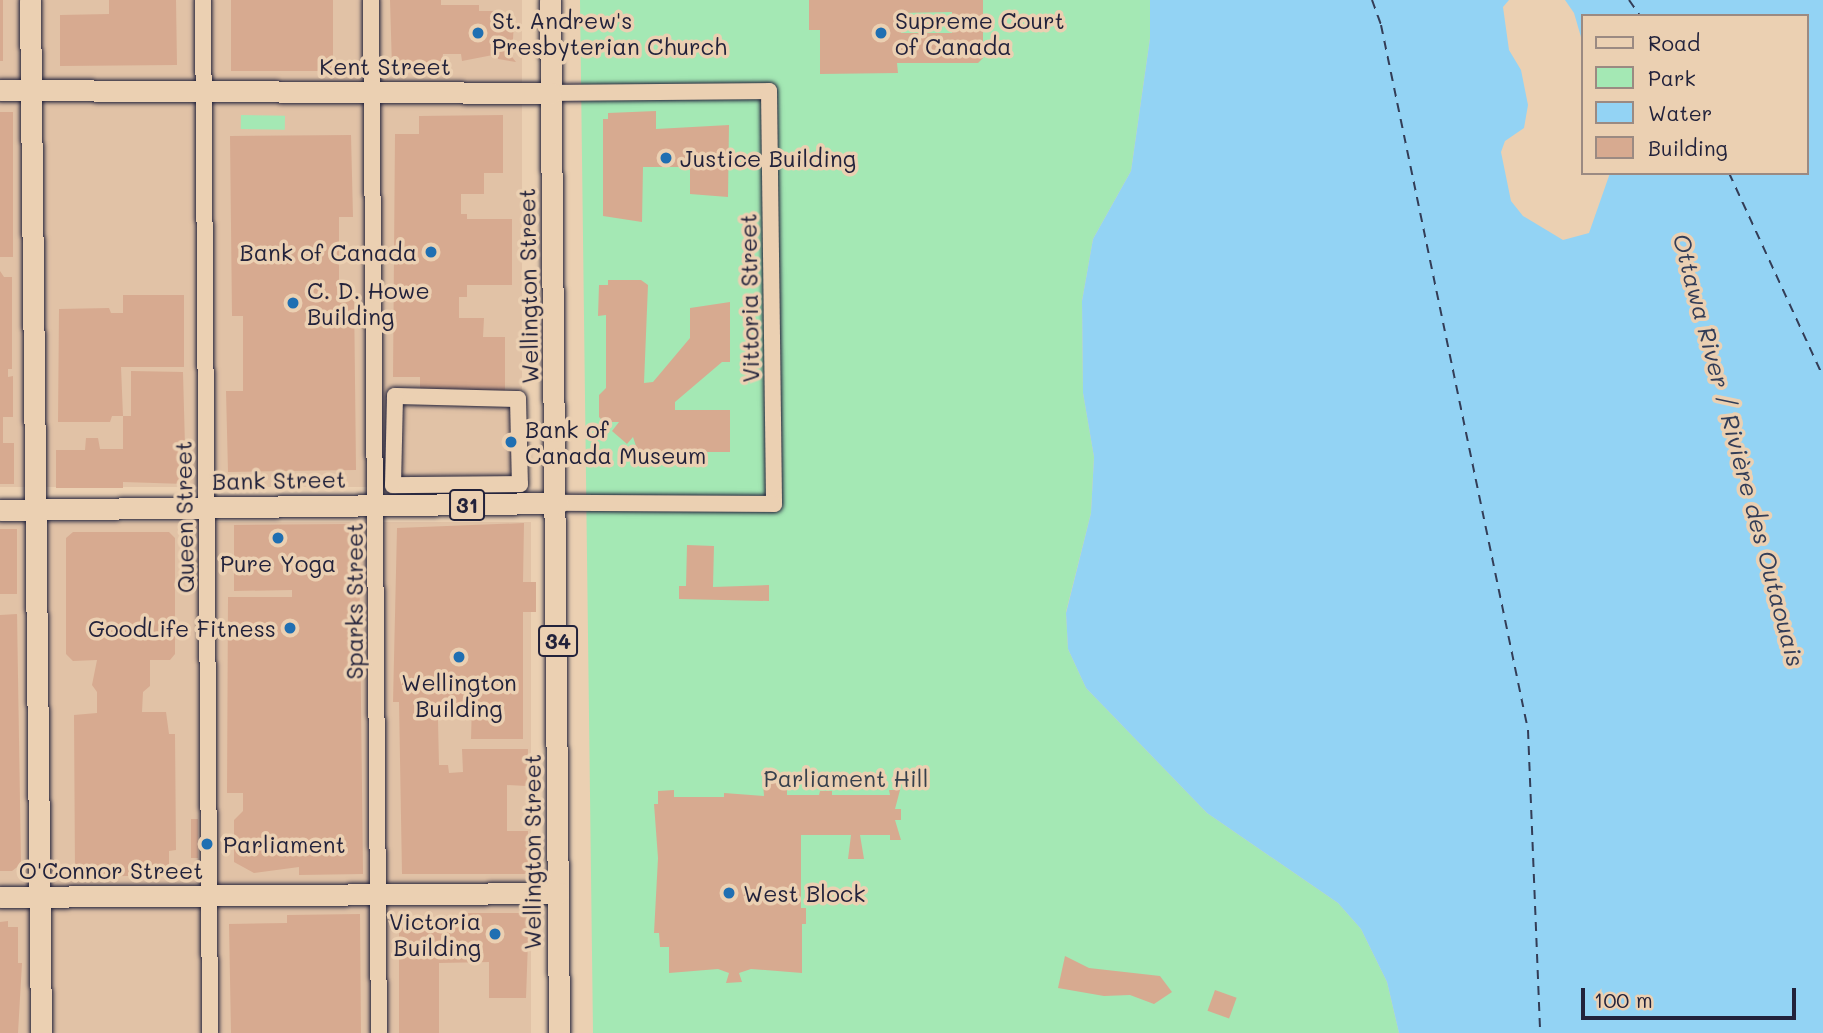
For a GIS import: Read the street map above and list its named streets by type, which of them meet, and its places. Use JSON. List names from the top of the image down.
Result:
{
  "streets": {
    "main road": [
      "Kent Street",
      "Wellington Street",
      "Bank Street",
      "31",
      "34",
      "O'Connor Street"
    ],
    "street": ["Vittoria Street", "Queen Street", "Sparks Street"]
  },
  "crossings": [
    ["Kent Street", "Wellington Street"],
    ["Kent Street", "Vittoria Street"],
    ["Kent Street", "Queen Street"],
    ["Kent Street", "Sparks Street"],
    ["Wellington Street", "Vittoria Street"],
    ["Wellington Street", "Bank Street"],
    ["Wellington Street", "O'Connor Street"],
    ["Vittoria Street", "Bank Street"],
    ["Bank Street", "Queen Street"],
    ["Bank Street", "Sparks Street"],
    ["Queen Street", "O'Connor Street"],
    ["Sparks Street", "O'Connor Street"]
  ],
  "water": ["Ottawa River / Rivière des Outaouais"],
  "parks": ["Parliament Hill"],
  "places": [
    "St. Andrew's Presbyterian Church",
    "Supreme Court of Canada",
    "Justice Building",
    "Bank of Canada",
    "C. D. Howe Building",
    "Bank of Canada Museum",
    "Pure Yoga",
    "GoodLife Fitness",
    "Wellington Building",
    "Parliament",
    "West Block",
    "Victoria Building"
  ],
  "legend": [
    "Road",
    "Park",
    "Water",
    "Building"
  ],
  "scale_bar": "100 m"
}
